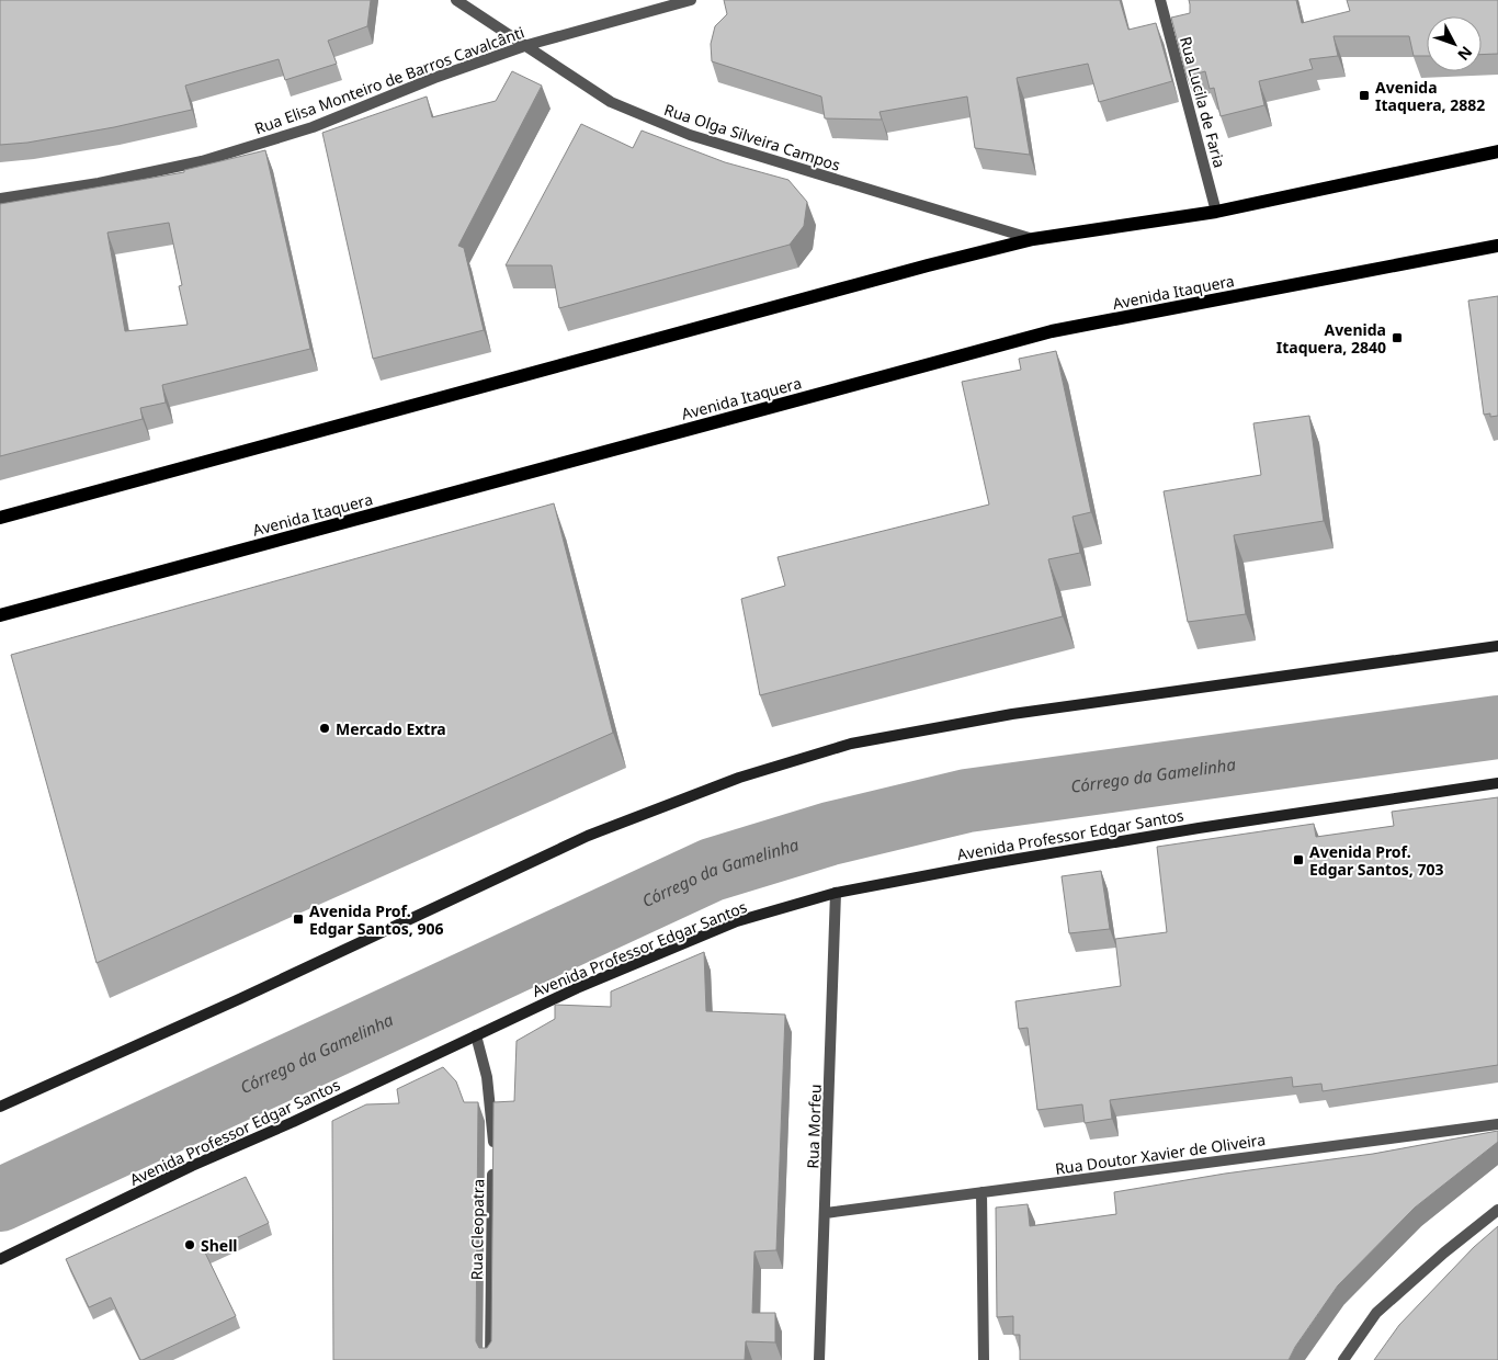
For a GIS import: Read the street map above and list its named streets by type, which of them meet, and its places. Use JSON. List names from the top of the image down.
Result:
{
  "streets": {
    "main road": ["Avenida Itaquera", "Avenida Professor Edgar Santos"],
    "street": [
      "Rua Elisa Monteiro de Barros Cavalcânti",
      "Rua Lucila de Faria",
      "Rua Olga Silveira Campos",
      "Rua Morfeu",
      "Rua Doutor Xavier de Oliveira",
      "Rua Cleopatra"
    ]
  },
  "crossings": [
    ["Rua Elisa Monteiro de Barros Cavalcânti", "Rua Olga Silveira Campos"],
    ["Avenida Professor Edgar Santos", "Rua Morfeu"],
    ["Avenida Professor Edgar Santos", "Rua Cleopatra"],
    ["Rua Morfeu", "Rua Doutor Xavier de Oliveira"]
  ],
  "water": ["Córrego da Gamelinha"],
  "places": {
    "transit": [
      "Avenida Itaquera, 2882",
      "Avenida Itaquera, 2840",
      "Avenida Prof. Edgar Santos, 703",
      "Avenida Prof. Edgar Santos, 906"
    ],
    "other": ["Mercado Extra", "Shell"]
  },
  "north": "bottom right"
}
